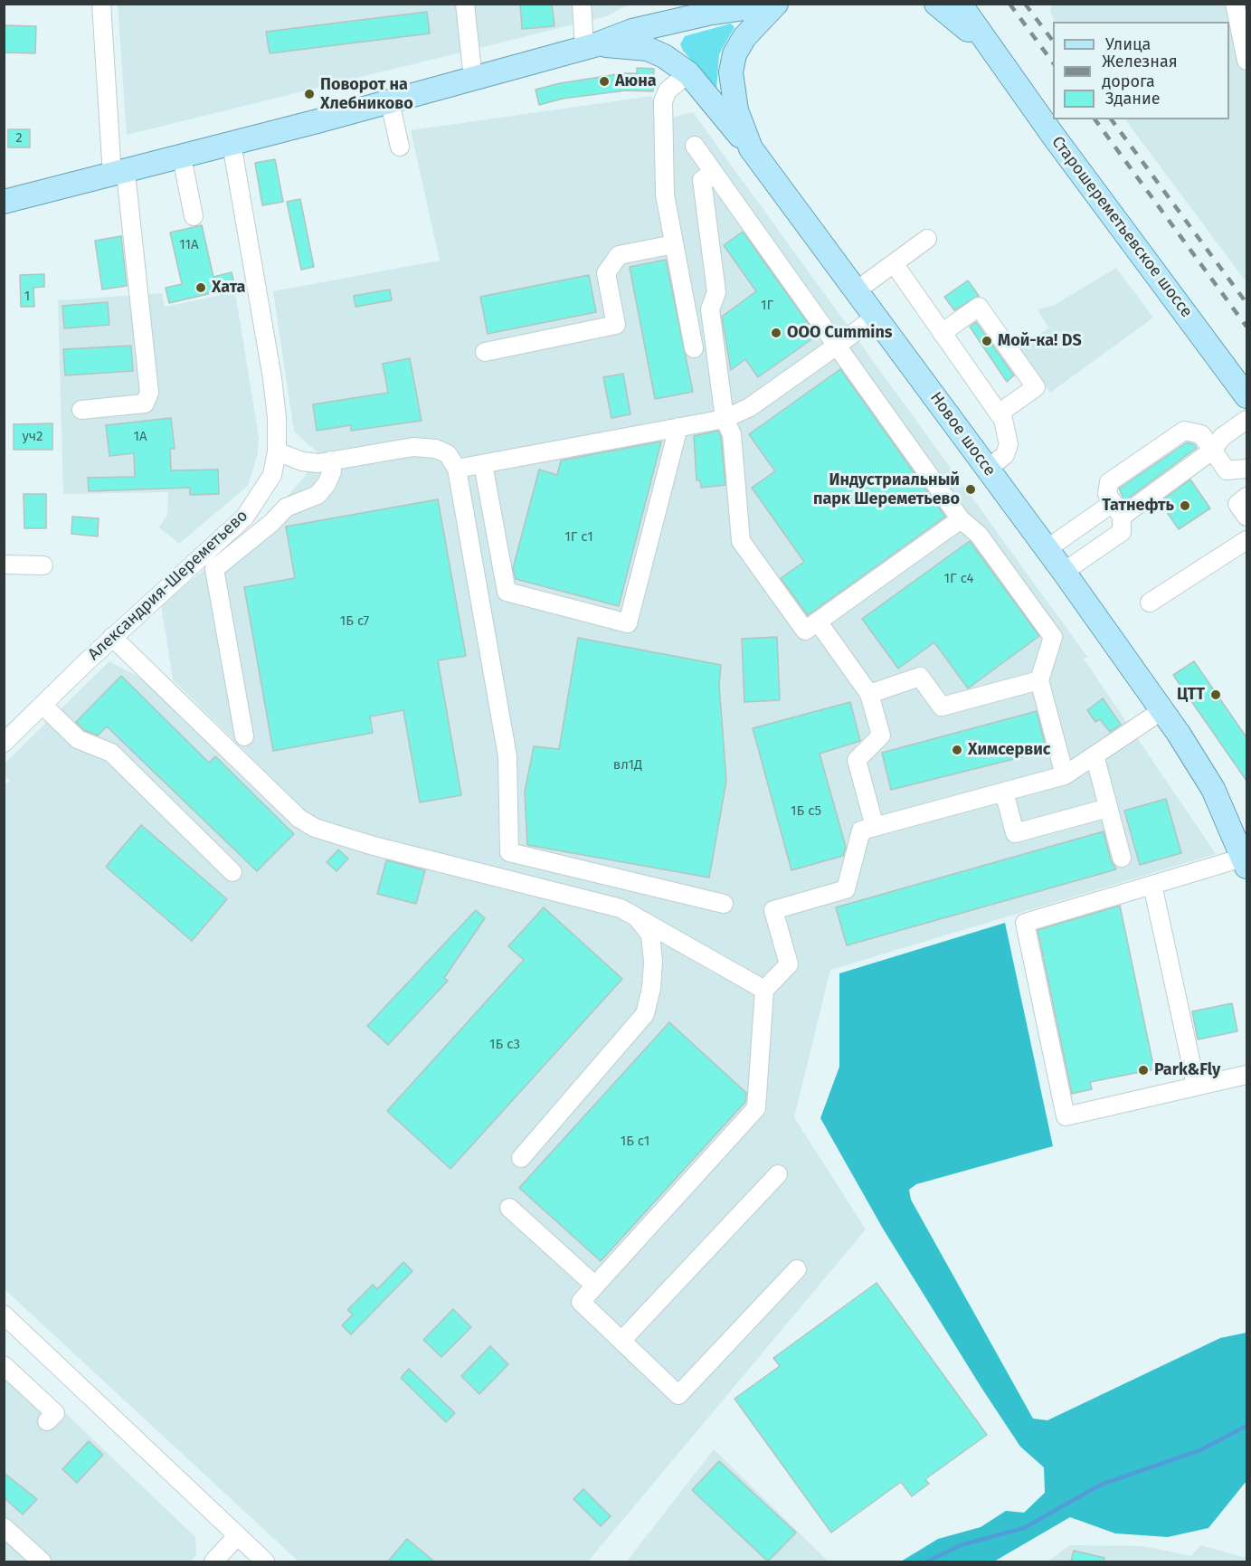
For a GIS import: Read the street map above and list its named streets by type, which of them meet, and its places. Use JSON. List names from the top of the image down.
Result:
{
  "streets": {
    "main road": ["Старошереметьевское шоссе", "Новое шоссе"],
    "street": ["Александрия-Шереметьево"]
  },
  "places": [
    "Аюна",
    "Поворот на Хлебниково",
    "Хата",
    "OOO Cummins",
    "Мой-ка! DS",
    "Индустриальный парк Шереметьево",
    "Татнефть",
    "ЦТТ",
    "Химсервис",
    "Park&Fly"
  ],
  "house_numbers": [
    "2",
    "11А",
    "1",
    "1Г",
    "уч2",
    "1А",
    "1Г с1",
    "1Г с4",
    "1Б с7",
    "вл1Д",
    "1Б с5",
    "1Б с3",
    "1Б с1"
  ],
  "legend": ["Улица", "Железная дорога", "Здание"]
}
